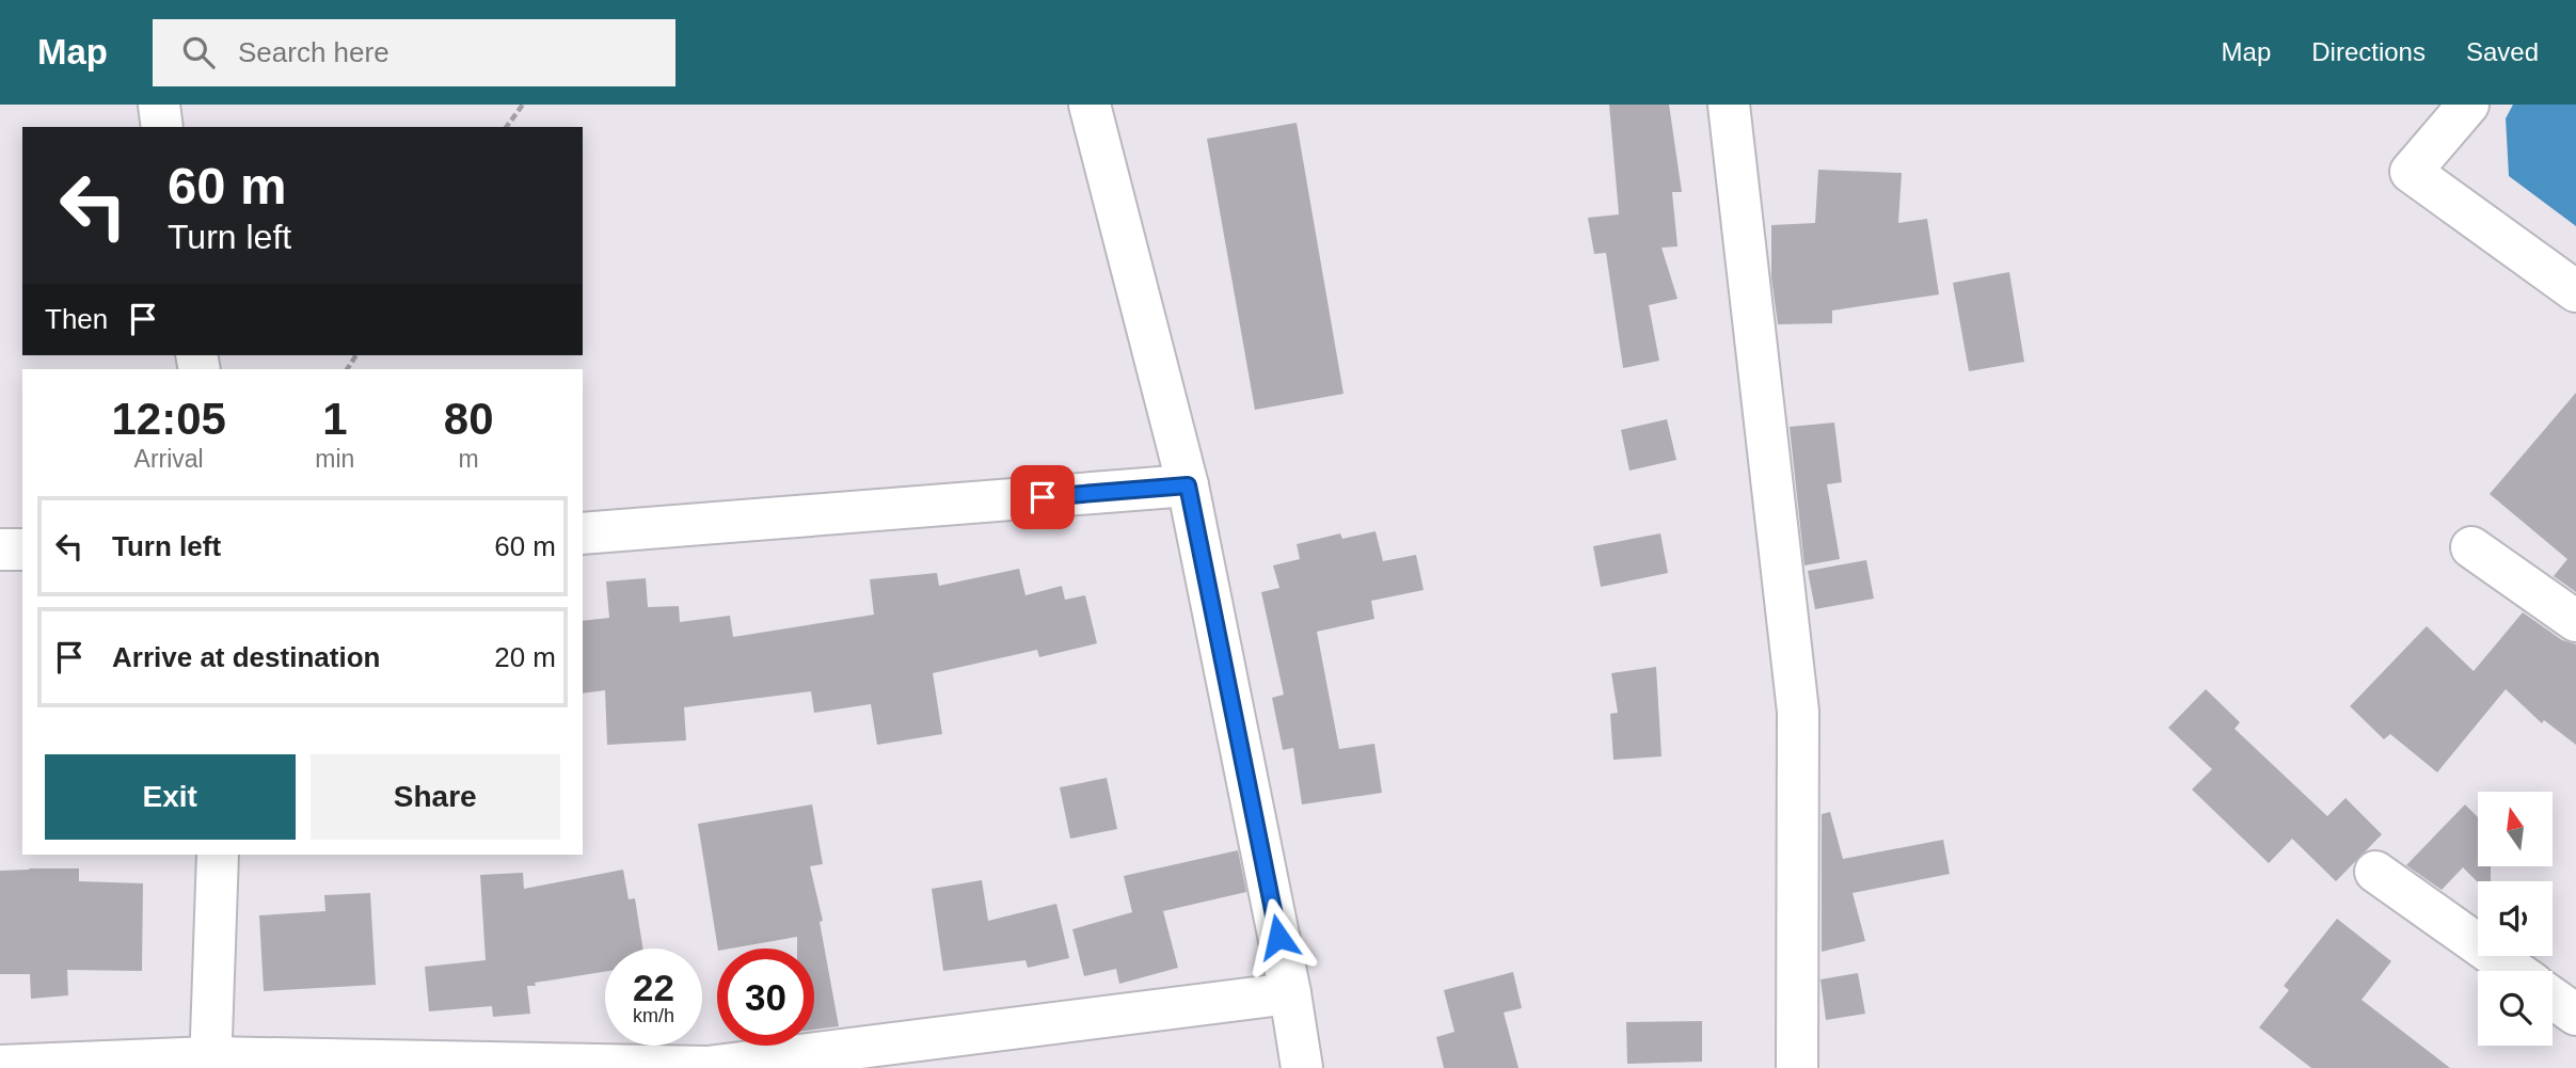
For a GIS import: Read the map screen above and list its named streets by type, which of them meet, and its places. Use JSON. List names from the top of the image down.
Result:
{
  "north": "top",
  "page": {
    "header": "Map",
    "search": "Search here",
    "nav": ["Map", "Directions", "Saved"],
    "turn": ["60 m", "Turn left"],
    "then": "Then",
    "eta": [
      "12:05",
      "Arrival",
      "1",
      "min",
      "80",
      "m"
    ],
    "list": [
      {
        "name": "Turn left",
        "value": "60 m"
      },
      {
        "name": "Arrive at destination",
        "value": "20 m"
      }
    ],
    "buttons": ["Exit", "Share"],
    "speed": "22 km/h",
    "limit": "30"
  }
}
